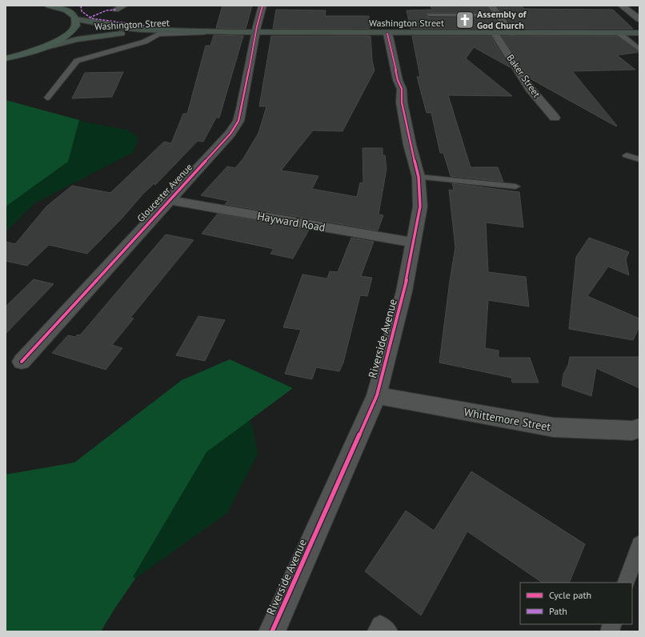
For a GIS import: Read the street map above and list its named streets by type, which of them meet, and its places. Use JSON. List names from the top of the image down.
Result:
{
  "streets": {
    "main road": ["Washington Street"],
    "street": [
      "Baker Street",
      "Gloucester Avenue",
      "Hayward Road",
      "Riverside Avenue",
      "Whittemore Street"
    ]
  },
  "crossings": [
    ["Washington Street", "Baker Street"],
    ["Washington Street", "Gloucester Avenue"],
    ["Washington Street", "Riverside Avenue"],
    ["Gloucester Avenue", "Hayward Road"],
    ["Hayward Road", "Riverside Avenue"],
    ["Riverside Avenue", "Whittemore Street"]
  ],
  "places": {
    "church": ["Assembly of God Church"]
  },
  "legend": ["Cycle path", "Path"]
}
